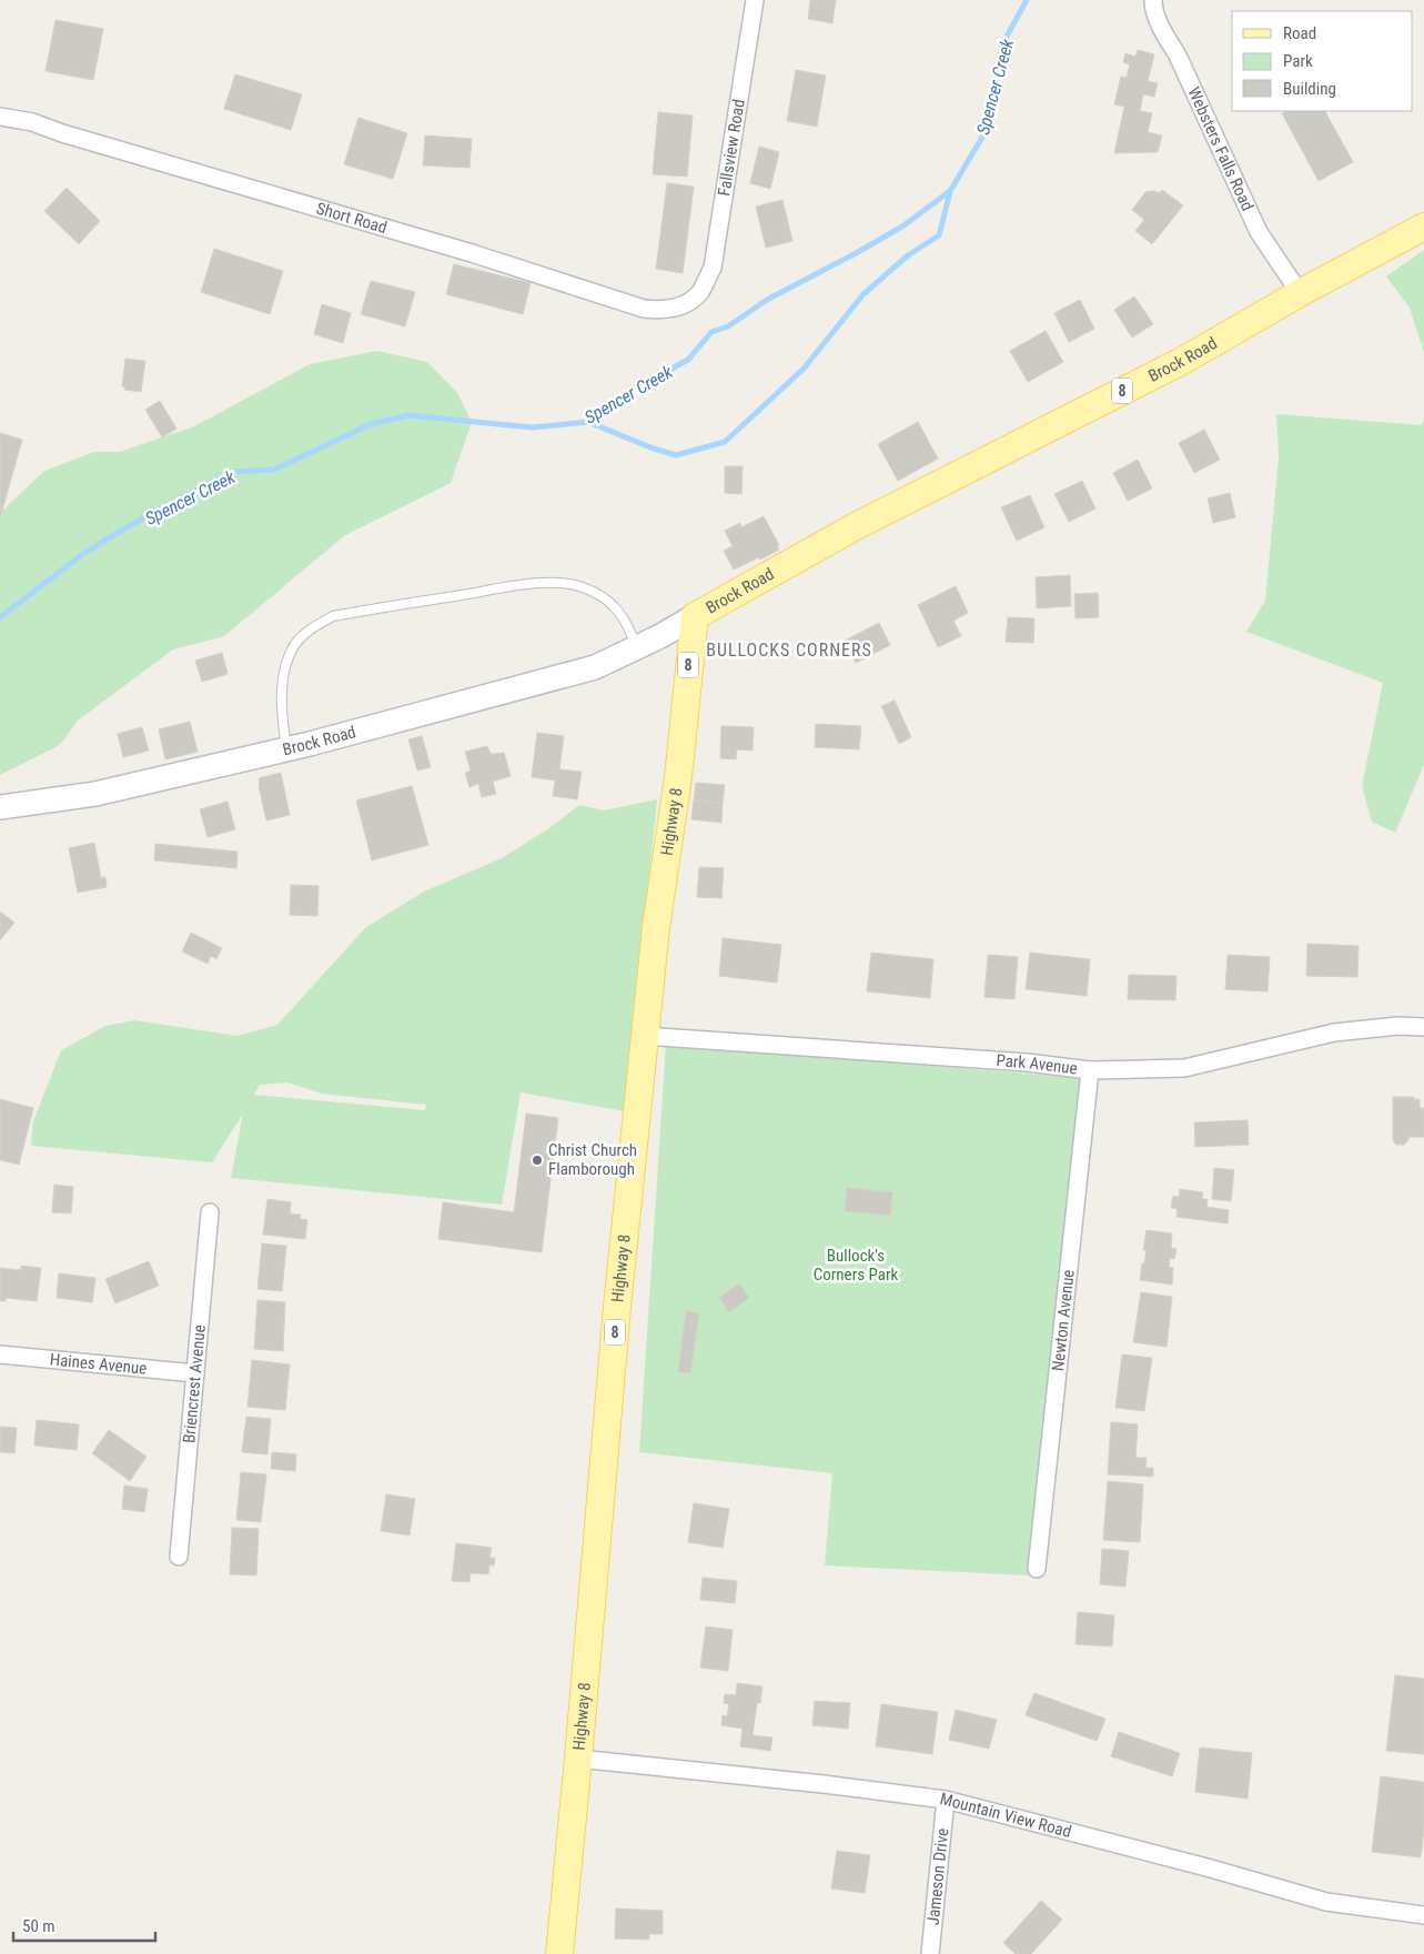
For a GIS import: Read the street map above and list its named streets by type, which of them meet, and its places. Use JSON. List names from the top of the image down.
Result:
{
  "streets": {
    "main road": ["Brock Road", "8", "Highway 8"],
    "street": [
      "Fallsview Road",
      "Websters Falls Road",
      "Short Road",
      "Park Avenue",
      "Newton Avenue",
      "Haines Avenue",
      "Briencrest Avenue",
      "Mountain View Road",
      "Jameson Drive"
    ]
  },
  "crossings": [
    ["Fallsview Road", "Short Road"],
    ["Websters Falls Road", "Brock Road"],
    ["Brock Road", "Highway 8"],
    ["Highway 8", "Park Avenue"],
    ["Highway 8", "Mountain View Road"],
    ["Park Avenue", "Newton Avenue"],
    ["Haines Avenue", "Briencrest Avenue"],
    ["Mountain View Road", "Jameson Drive"]
  ],
  "districts": ["BULLOCKS CORNERS"],
  "water": ["Spencer Creek"],
  "parks": ["Bullock's Corners Park"],
  "places": ["Christ Church Flamborough"],
  "legend": ["Road", "Park", "Building"],
  "scale_bar": "50 m"
}
